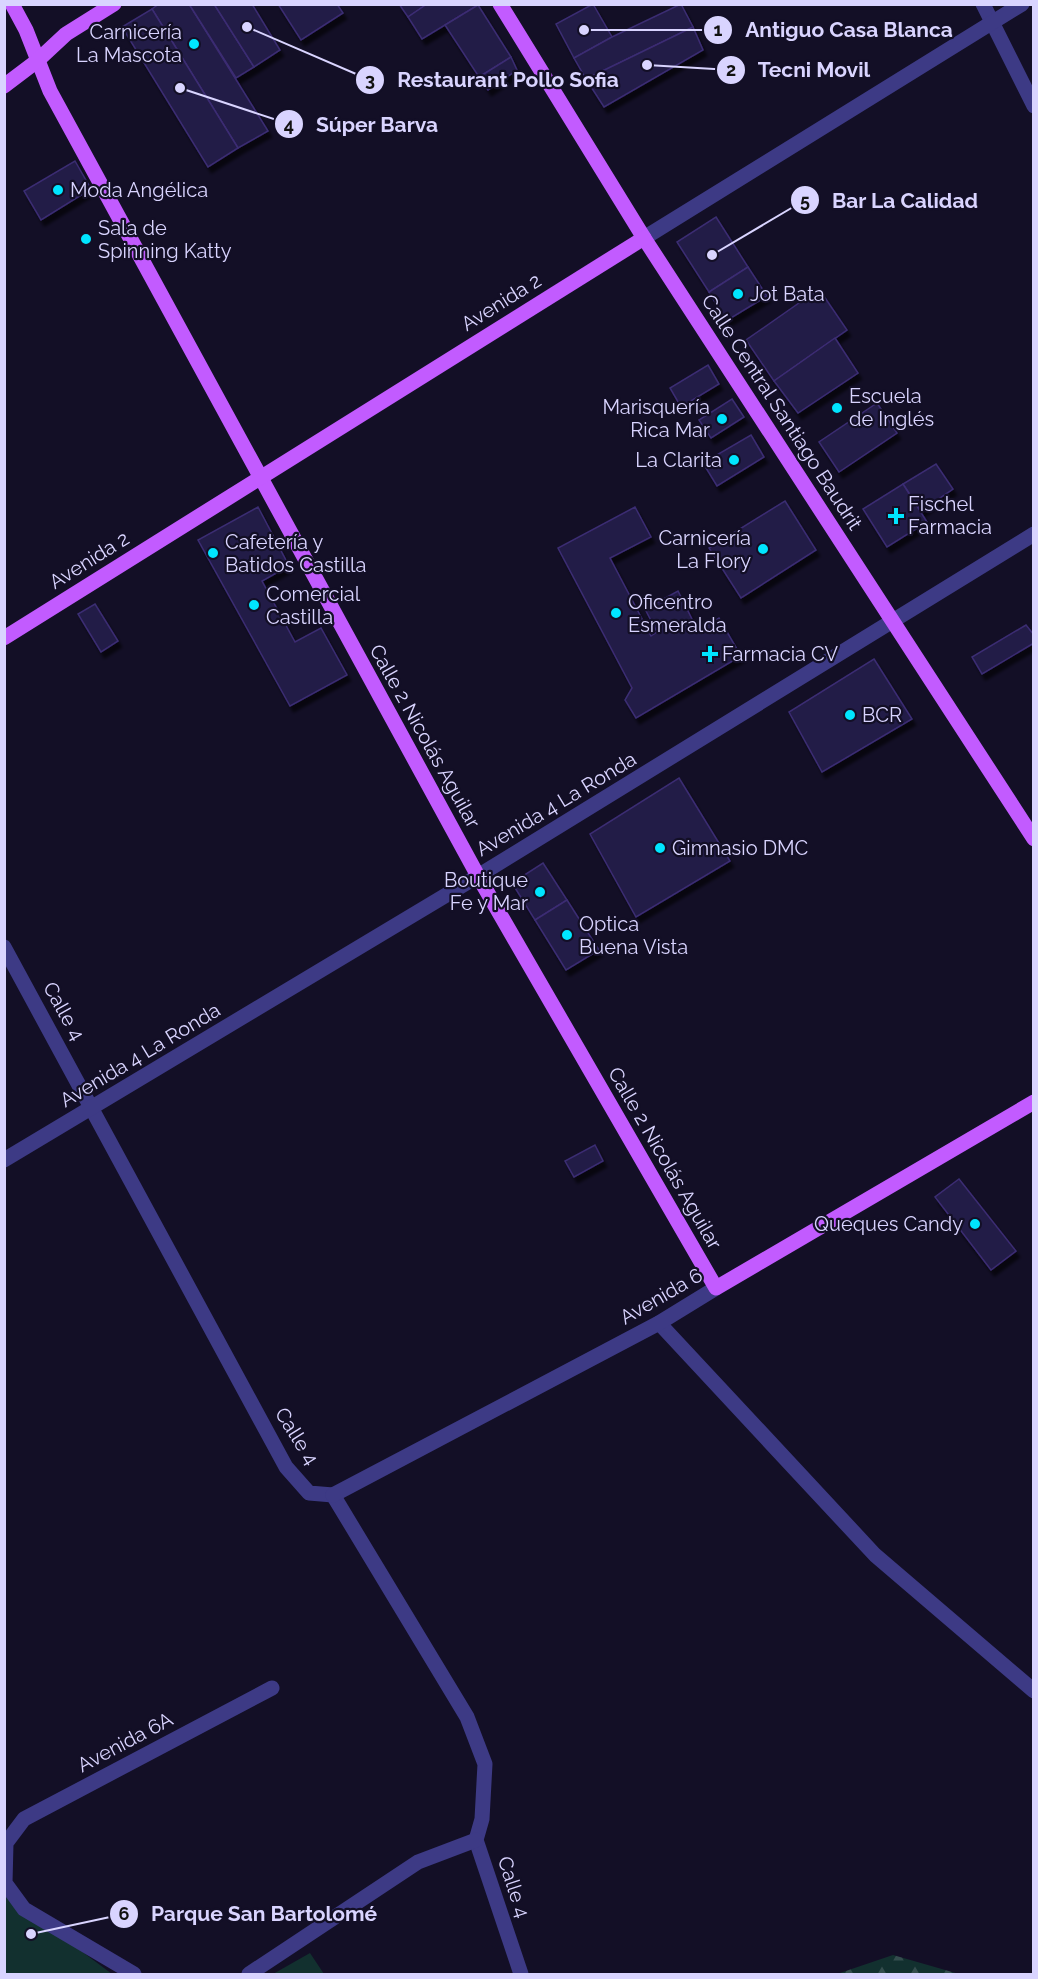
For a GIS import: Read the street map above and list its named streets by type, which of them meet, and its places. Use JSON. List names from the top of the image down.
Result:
{
  "streets": {
    "main road": [
      "Avenida 2",
      "Calle Central Santiago Baudrit",
      "Calle 2 Nicolás Aguilar",
      "Avenida 6"
    ],
    "street": ["Avenida 4 La Ronda", "Calle 4", "Avenida 6A"]
  },
  "crossings": [
    ["Avenida 2", "Calle Central Santiago Baudrit"],
    ["Avenida 2", "Calle 2 Nicolás Aguilar"],
    ["Calle Central Santiago Baudrit", "Avenida 4 La Ronda"],
    ["Calle 2 Nicolás Aguilar", "Avenida 4 La Ronda"],
    ["Calle 2 Nicolás Aguilar", "Avenida 6"],
    ["Avenida 4 La Ronda", "Calle 4"],
    ["Calle 4", "Avenida 6"]
  ],
  "places": {
    "other": [
      "Restaurant Pollo Sofia",
      "Antiguo Casa Blanca",
      "Carnicería La Mascota",
      "Tecni Movil",
      "Súper Barva",
      "Moda Angélica",
      "Sala de Spinning Katty",
      "Bar La Calidad",
      "Jot Bata",
      "Escuela de Inglés",
      "Marisquería Rica Mar",
      "La Clarita",
      "Carnicería La Flory",
      "Cafetería y Batidos Castilla",
      "Comercial Castilla",
      "Oficentro Esmeralda",
      "BCR",
      "Gimnasio DMC",
      "Boutique Fe y Mar",
      "Optica Buena Vista",
      "Queques Candy",
      "Parque San Bartolomé"
    ],
    "health": ["Fischel Farmacia", "Farmacia CV"]
  }
}
